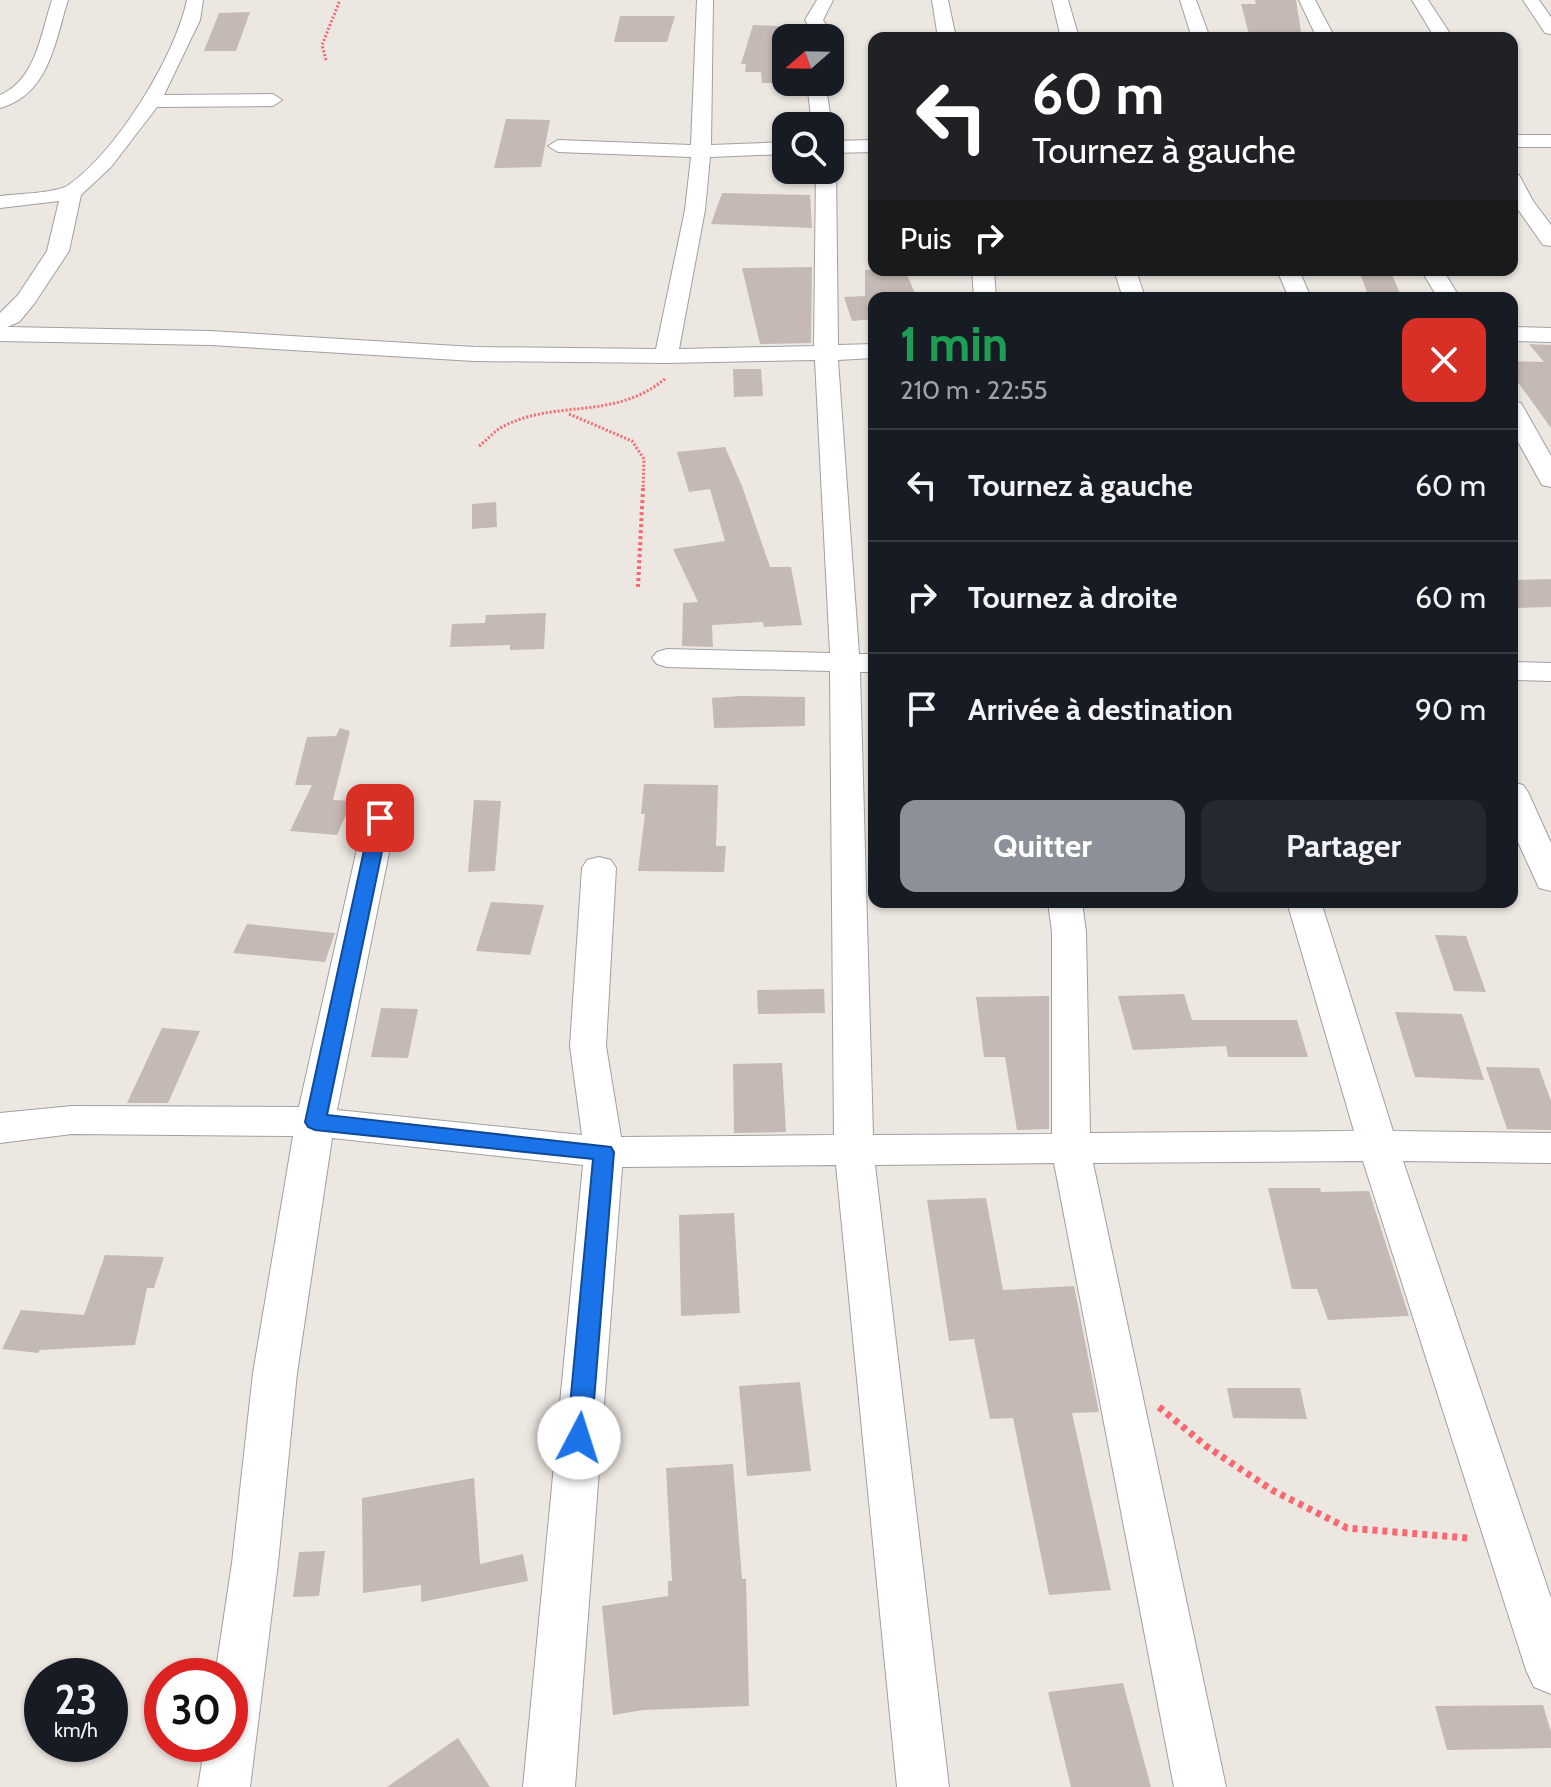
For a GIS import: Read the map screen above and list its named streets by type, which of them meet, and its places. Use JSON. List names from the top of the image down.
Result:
{
  "north": "left",
  "page": {
    "turn": ["60 m", "Tournez à gauche"],
    "then": "Puis",
    "heading": ["1 min", "210 m · 22:55"],
    "list": [
      {
        "name": "Tournez à gauche",
        "value": "60 m"
      },
      {
        "name": "Tournez à droite",
        "value": "60 m"
      },
      {
        "name": "Arrivée à destination",
        "value": "90 m"
      }
    ],
    "buttons": ["Quitter", "Partager"],
    "speed": "23 km/h",
    "limit": "30"
  }
}
